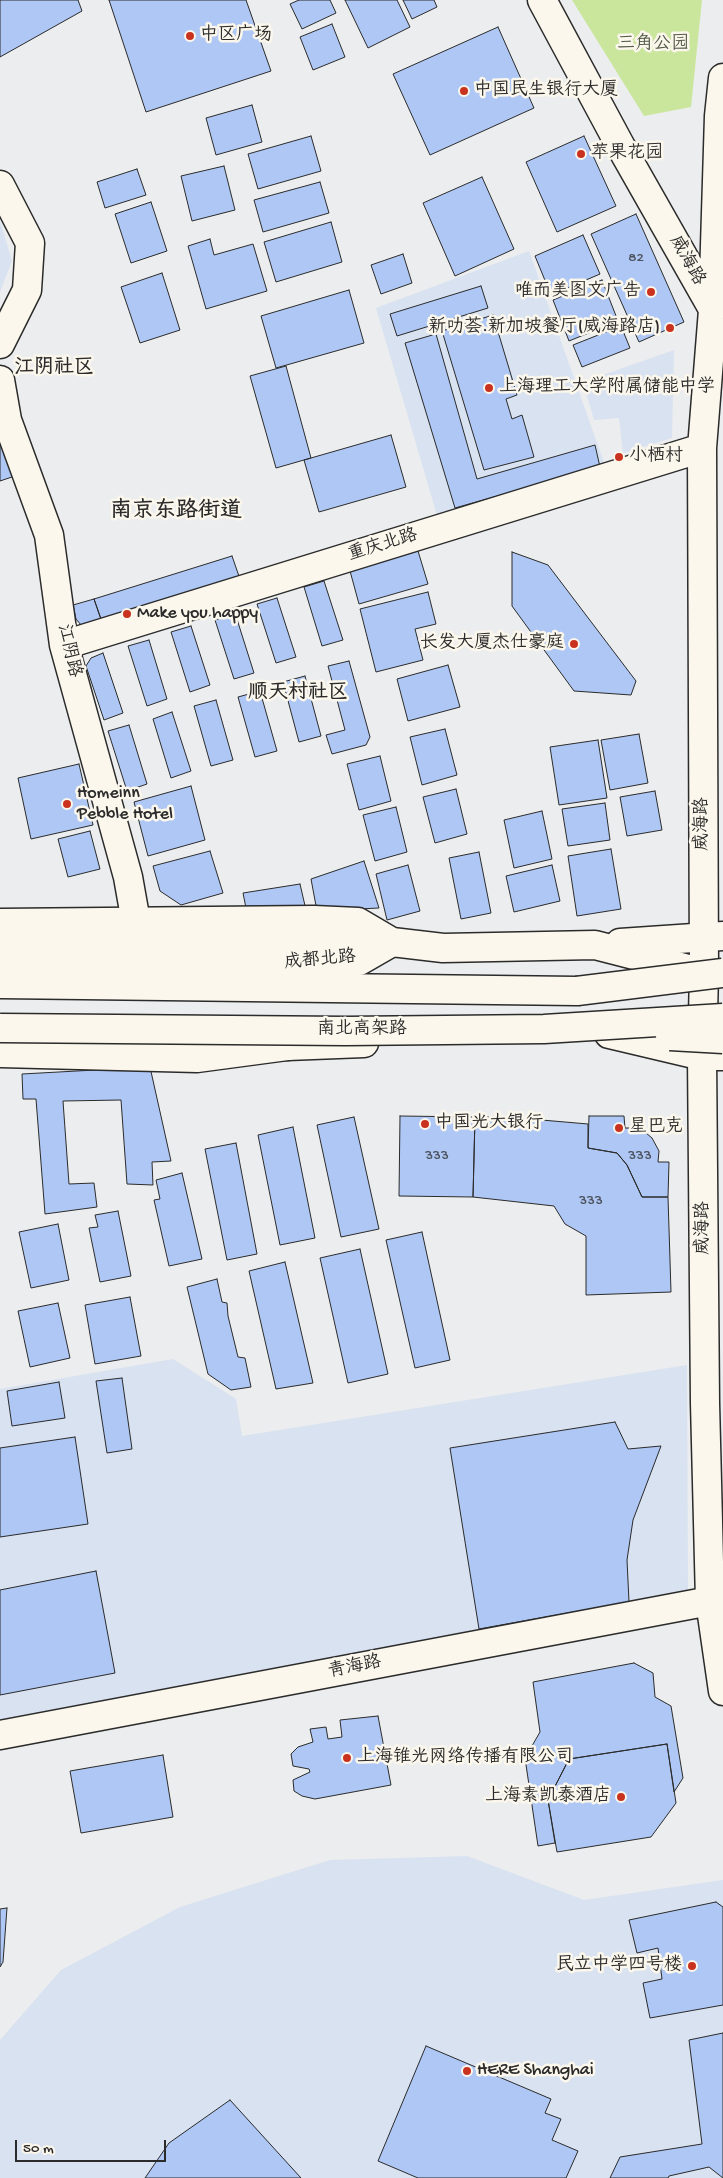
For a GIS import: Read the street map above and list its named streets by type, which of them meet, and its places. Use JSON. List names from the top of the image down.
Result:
{
  "streets": {
    "main road": [
      "威海路",
      "重庆北路",
      "江阴路",
      "成都北路",
      "南北高架路",
      "青海路"
    ]
  },
  "crossings": [
    ["威海路", "重庆北路"],
    ["威海路", "南北高架路"],
    ["威海路", "青海路"],
    ["重庆北路", "江阴路"]
  ],
  "districts": ["江阴社区", "南京东路街道", "顺天村社区"],
  "parks": ["三角公园"],
  "places": [
    "中区广场",
    "中国民生银行大厦",
    "苹果花园",
    "唯而美图文广告",
    "新叻荟.新加坡餐厅(威海路店)",
    "上海理工大学附属储能中学",
    "小栖村",
    "Make you happy",
    "长发大厦杰仕豪庭",
    "Homeinn Pebble Hotel",
    "中国光大银行",
    "星巴克",
    "上海锥光网络传播有限公司",
    "上海素凯泰酒店",
    "民立中学四号楼",
    "HERE Shanghai"
  ],
  "house_numbers": [
    "82",
    "333",
    "333",
    "333"
  ],
  "scale_bar": "50 m"
}
